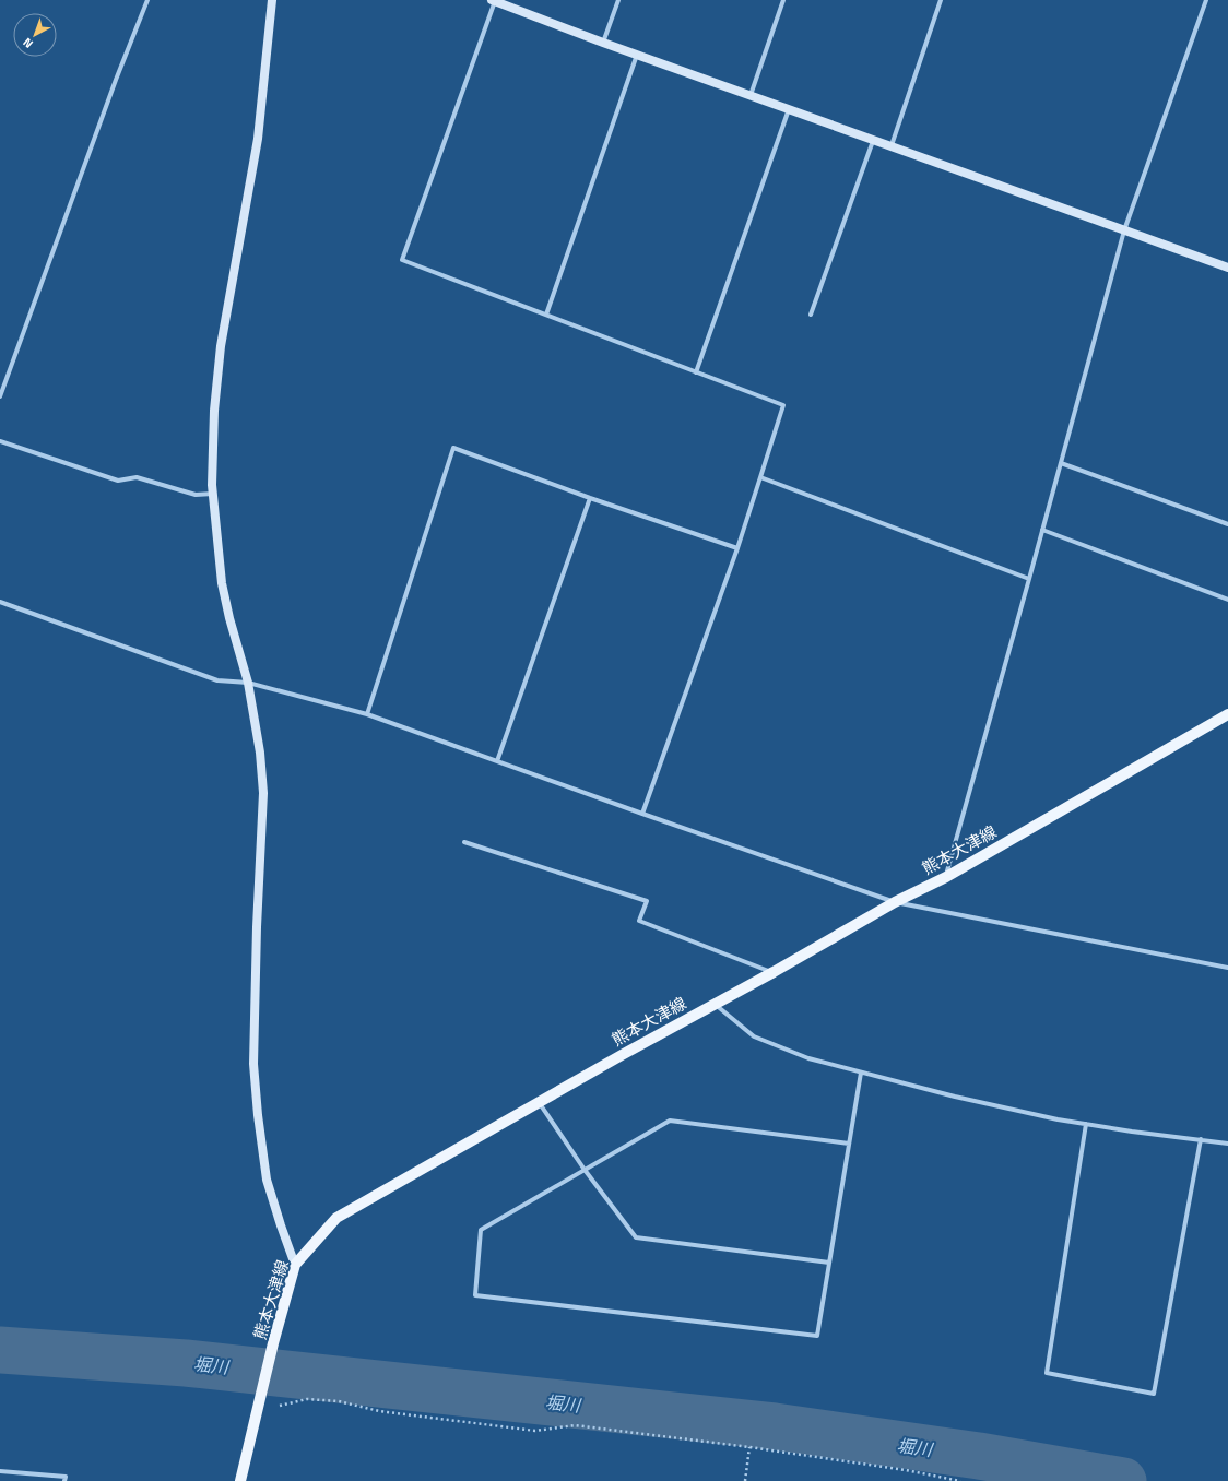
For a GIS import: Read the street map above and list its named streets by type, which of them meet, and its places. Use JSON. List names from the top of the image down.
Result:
{
  "streets": {
    "main road": ["熊本大津線"]
  },
  "water": ["堀川"],
  "north": "bottom left"
}
